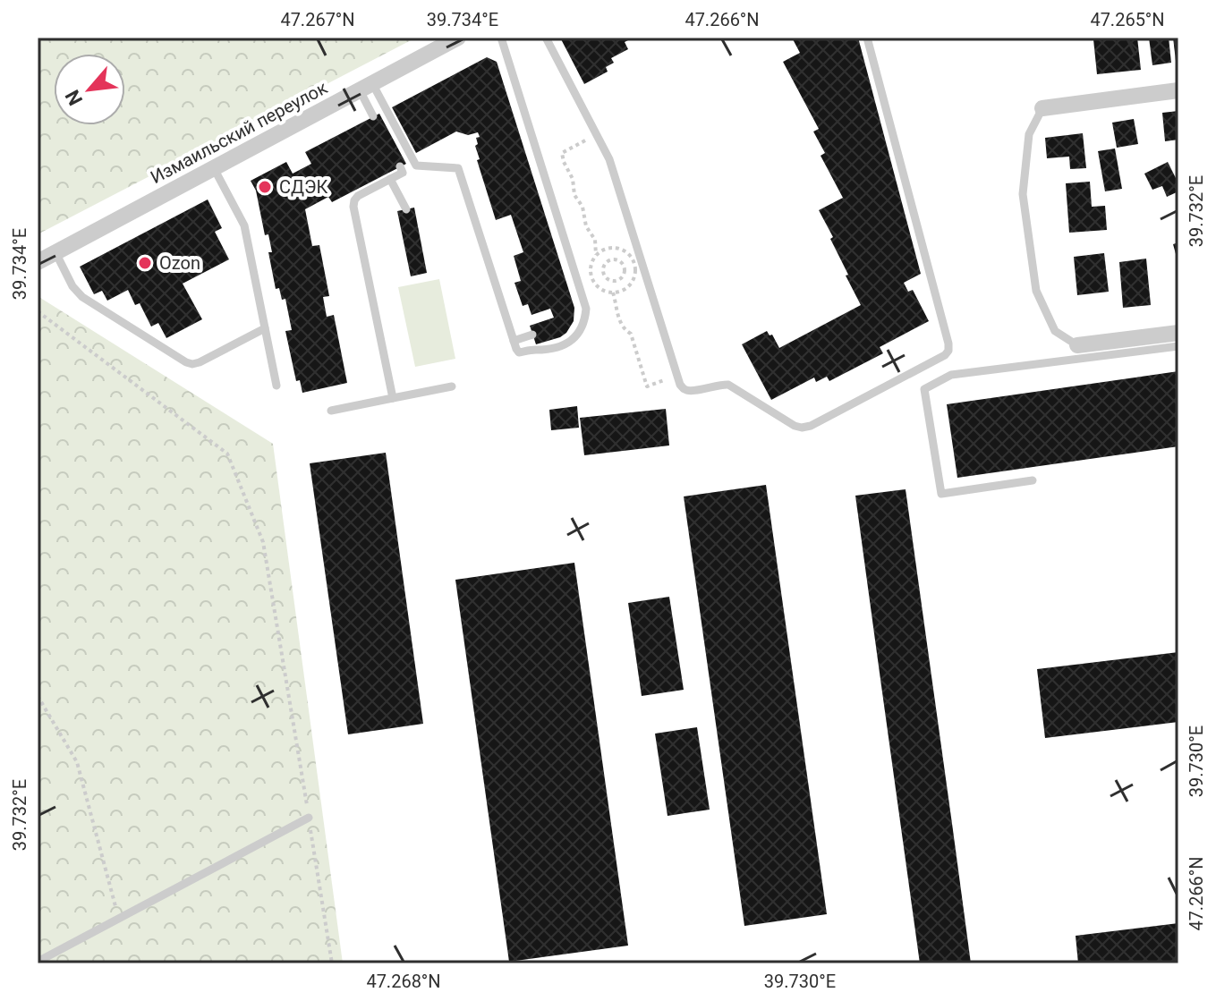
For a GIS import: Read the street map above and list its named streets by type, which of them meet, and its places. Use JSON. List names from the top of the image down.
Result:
{
  "streets": {
    "street": ["Измаильский переулок"]
  },
  "places": ["СДЭК", "Ozon"],
  "north": "bottom left",
  "coordinates": [
    "47.267°N",
    "39.734°E",
    "47.266°N",
    "47.265°N",
    "39.732°E",
    "39.730°E",
    "47.268°N"
  ]
}
